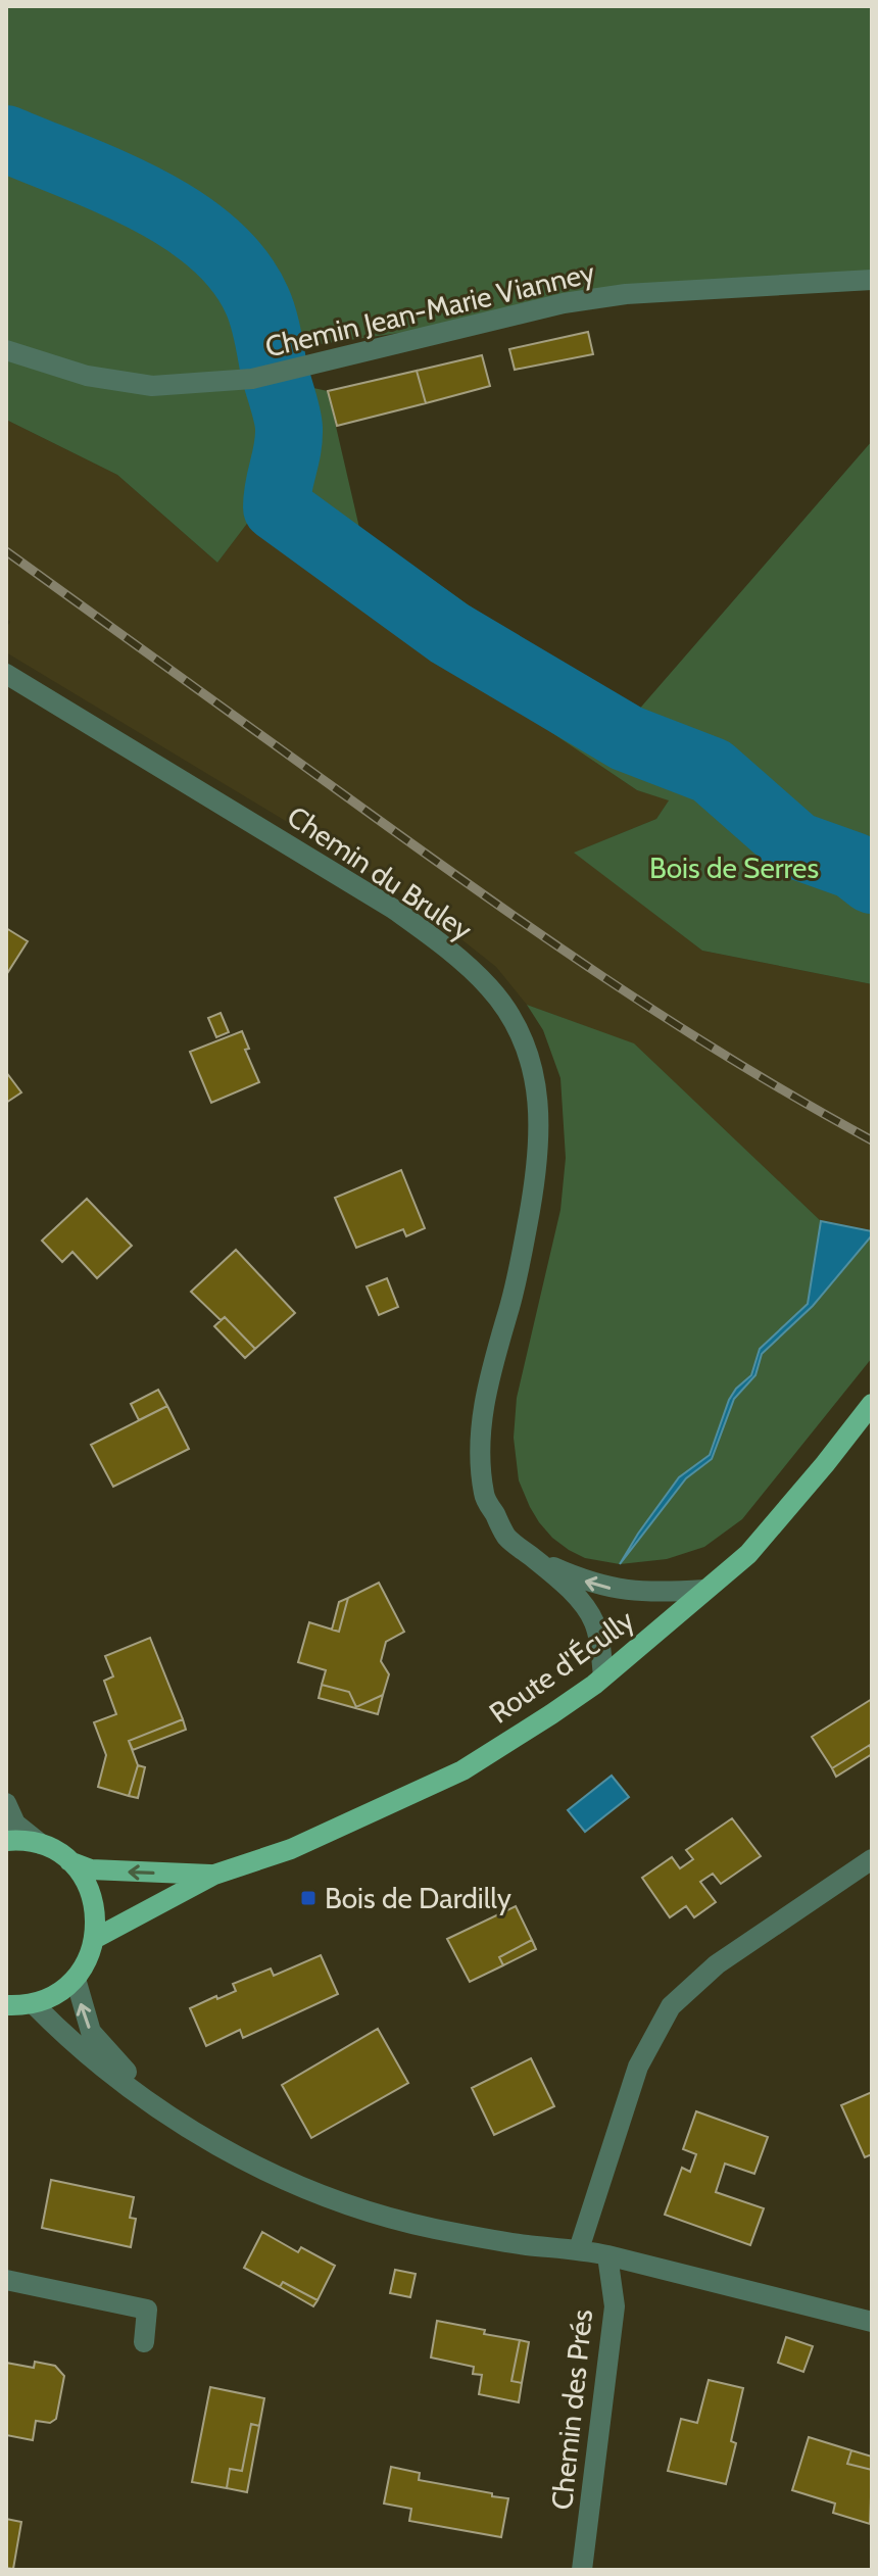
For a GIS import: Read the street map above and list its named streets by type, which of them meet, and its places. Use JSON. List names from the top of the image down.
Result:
{
  "streets": {
    "main road": ["Route d'Écully"],
    "street": ["Chemin Jean-Marie Vianney", "Chemin du Bruley", "Chemin des Prés"]
  },
  "crossings": [
    ["Chemin du Bruley", "Route d'Écully"]
  ],
  "parks": ["Bois de Serres"],
  "places": {
    "transit": ["Bois de Dardilly"]
  }
}
